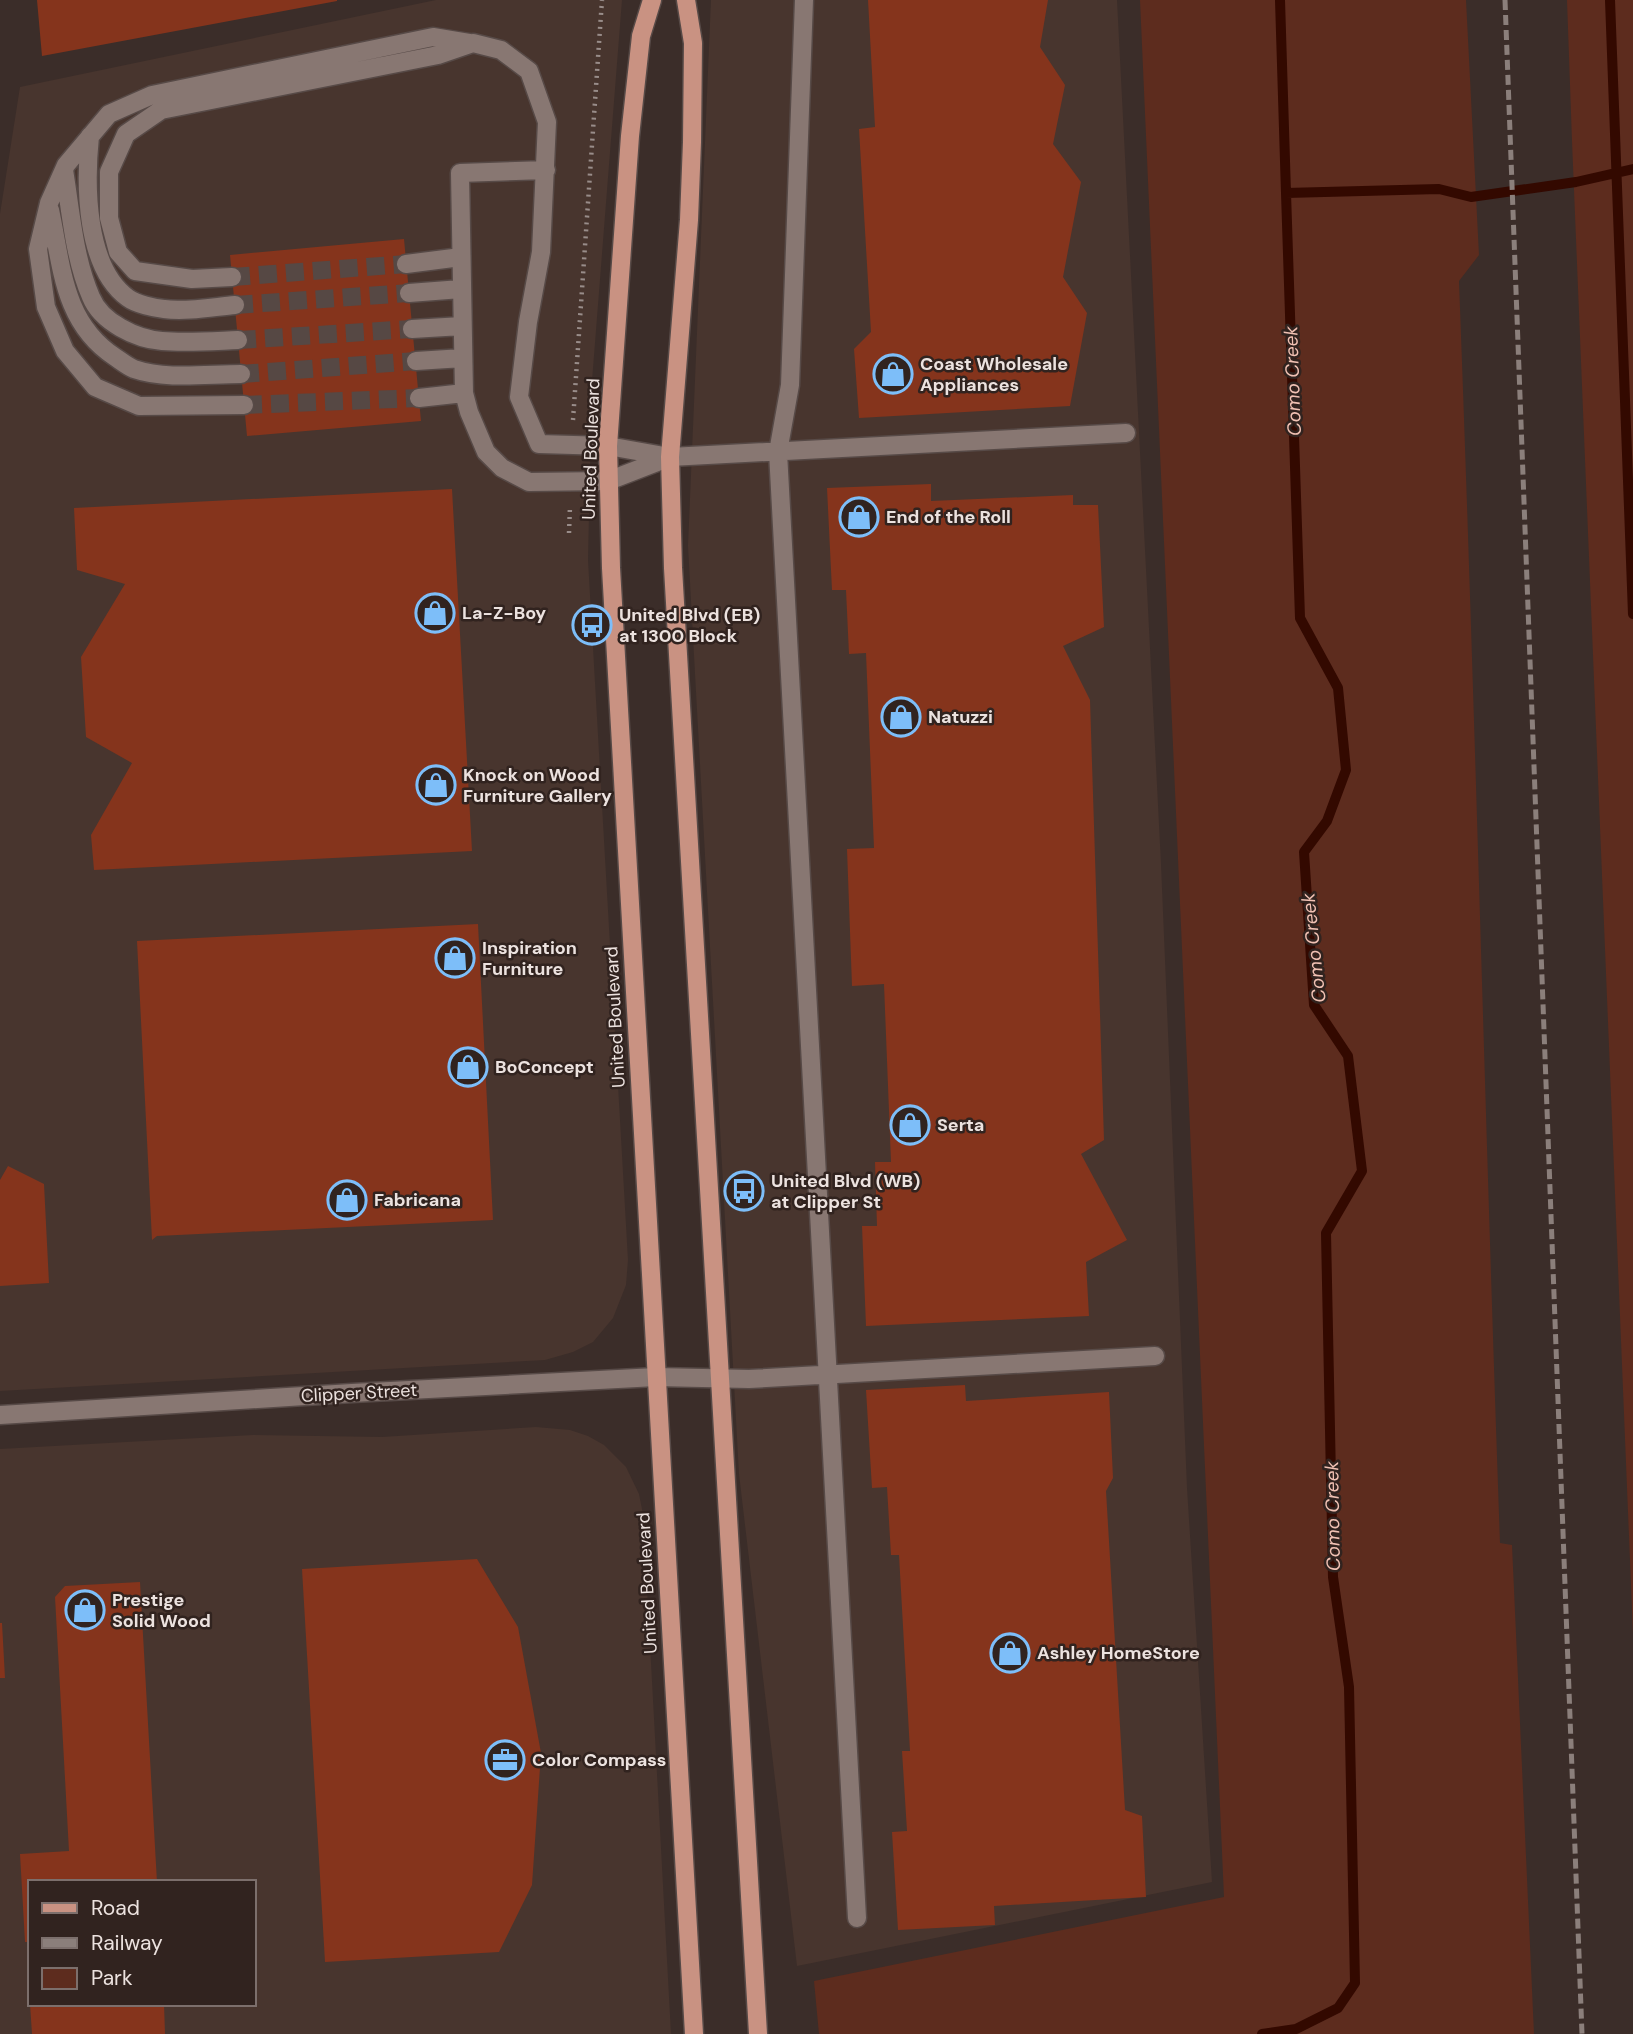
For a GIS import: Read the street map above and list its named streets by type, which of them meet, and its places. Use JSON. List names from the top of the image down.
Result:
{
  "streets": {
    "main road": ["United Boulevard"],
    "street": ["Clipper Street"]
  },
  "crossings": [
    ["United Boulevard", "Clipper Street"]
  ],
  "water": ["Como Creek"],
  "places": {
    "shop": [
      "Coast Wholesale Appliances",
      "End of the Roll",
      "La-Z-Boy",
      "Natuzzi",
      "Knock on Wood Furniture Gallery",
      "Inspiration Furniture",
      "BoConcept",
      "Serta",
      "Fabricana",
      "Prestige Solid Wood",
      "Ashley HomeStore"
    ],
    "bus stop": ["United Blvd (EB) at 1300 Block", "United Blvd (WB) at Clipper St"],
    "office": ["Color Compass"]
  },
  "legend": ["Road", "Railway", "Park"]
}
